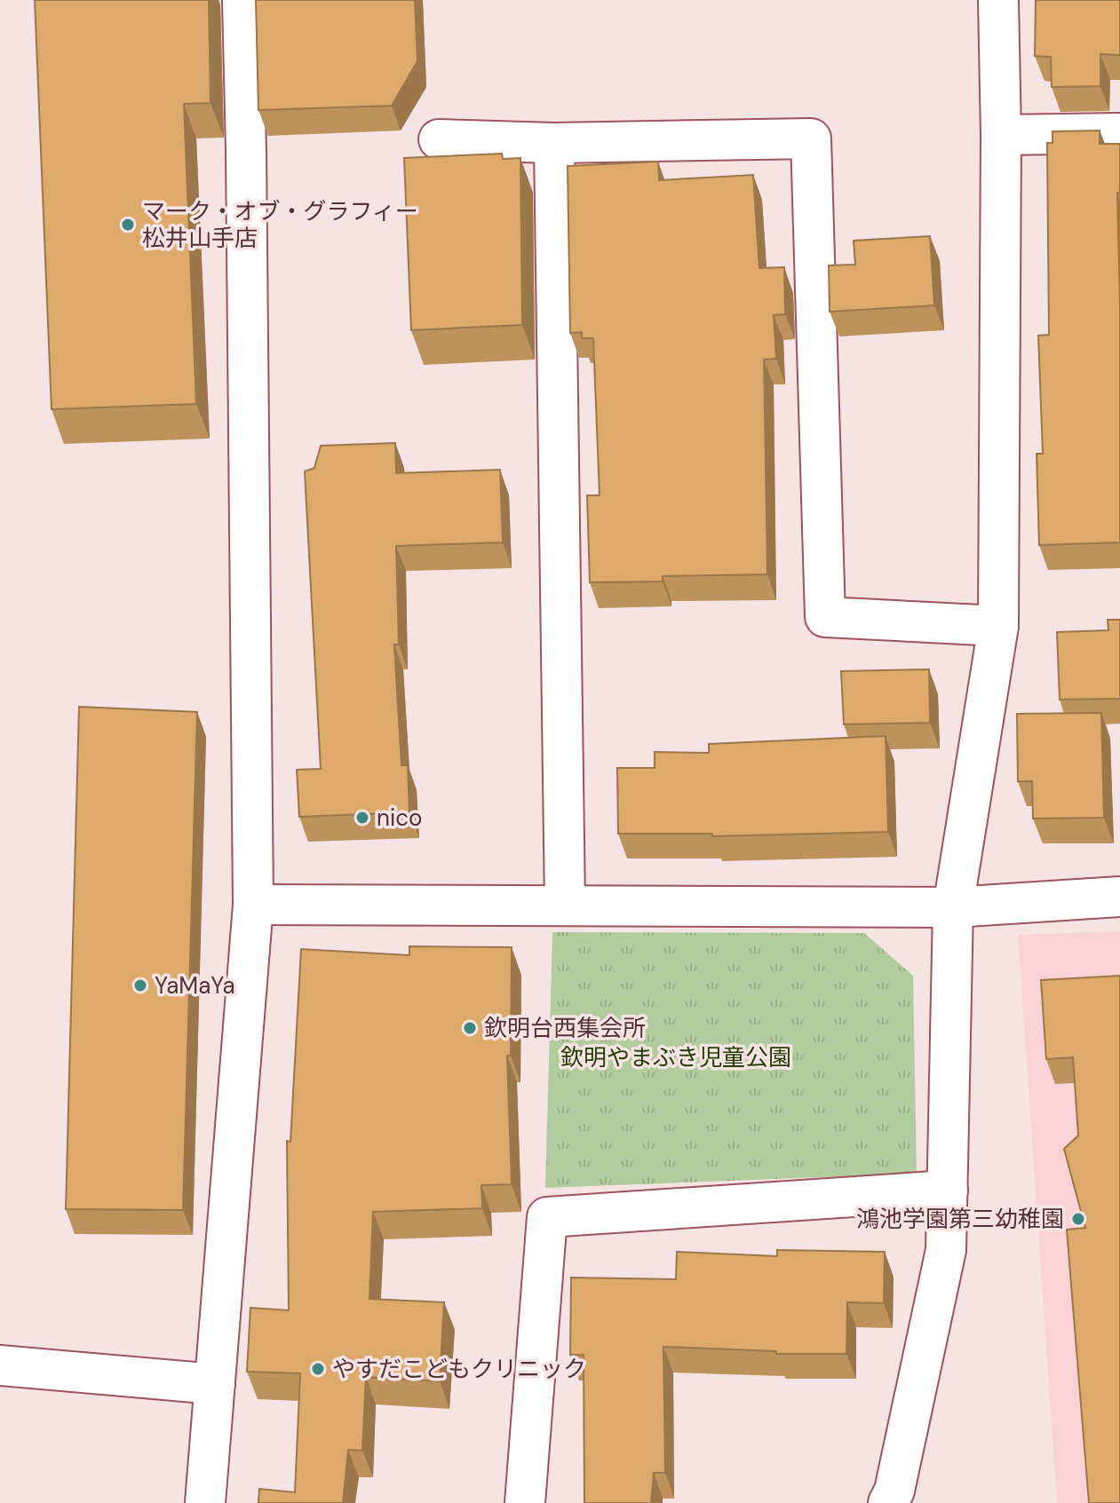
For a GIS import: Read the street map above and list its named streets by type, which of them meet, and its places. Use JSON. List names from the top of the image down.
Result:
{
  "parks": ["欽明やまぶき児童公園"],
  "places": [
    "マーク・オブ・グラフィー 松井山手店",
    "nico",
    "YaMaYa",
    "欽明台西集会所",
    "鴻池学園第三幼稚園",
    "やすだこどもクリニック"
  ]
}
